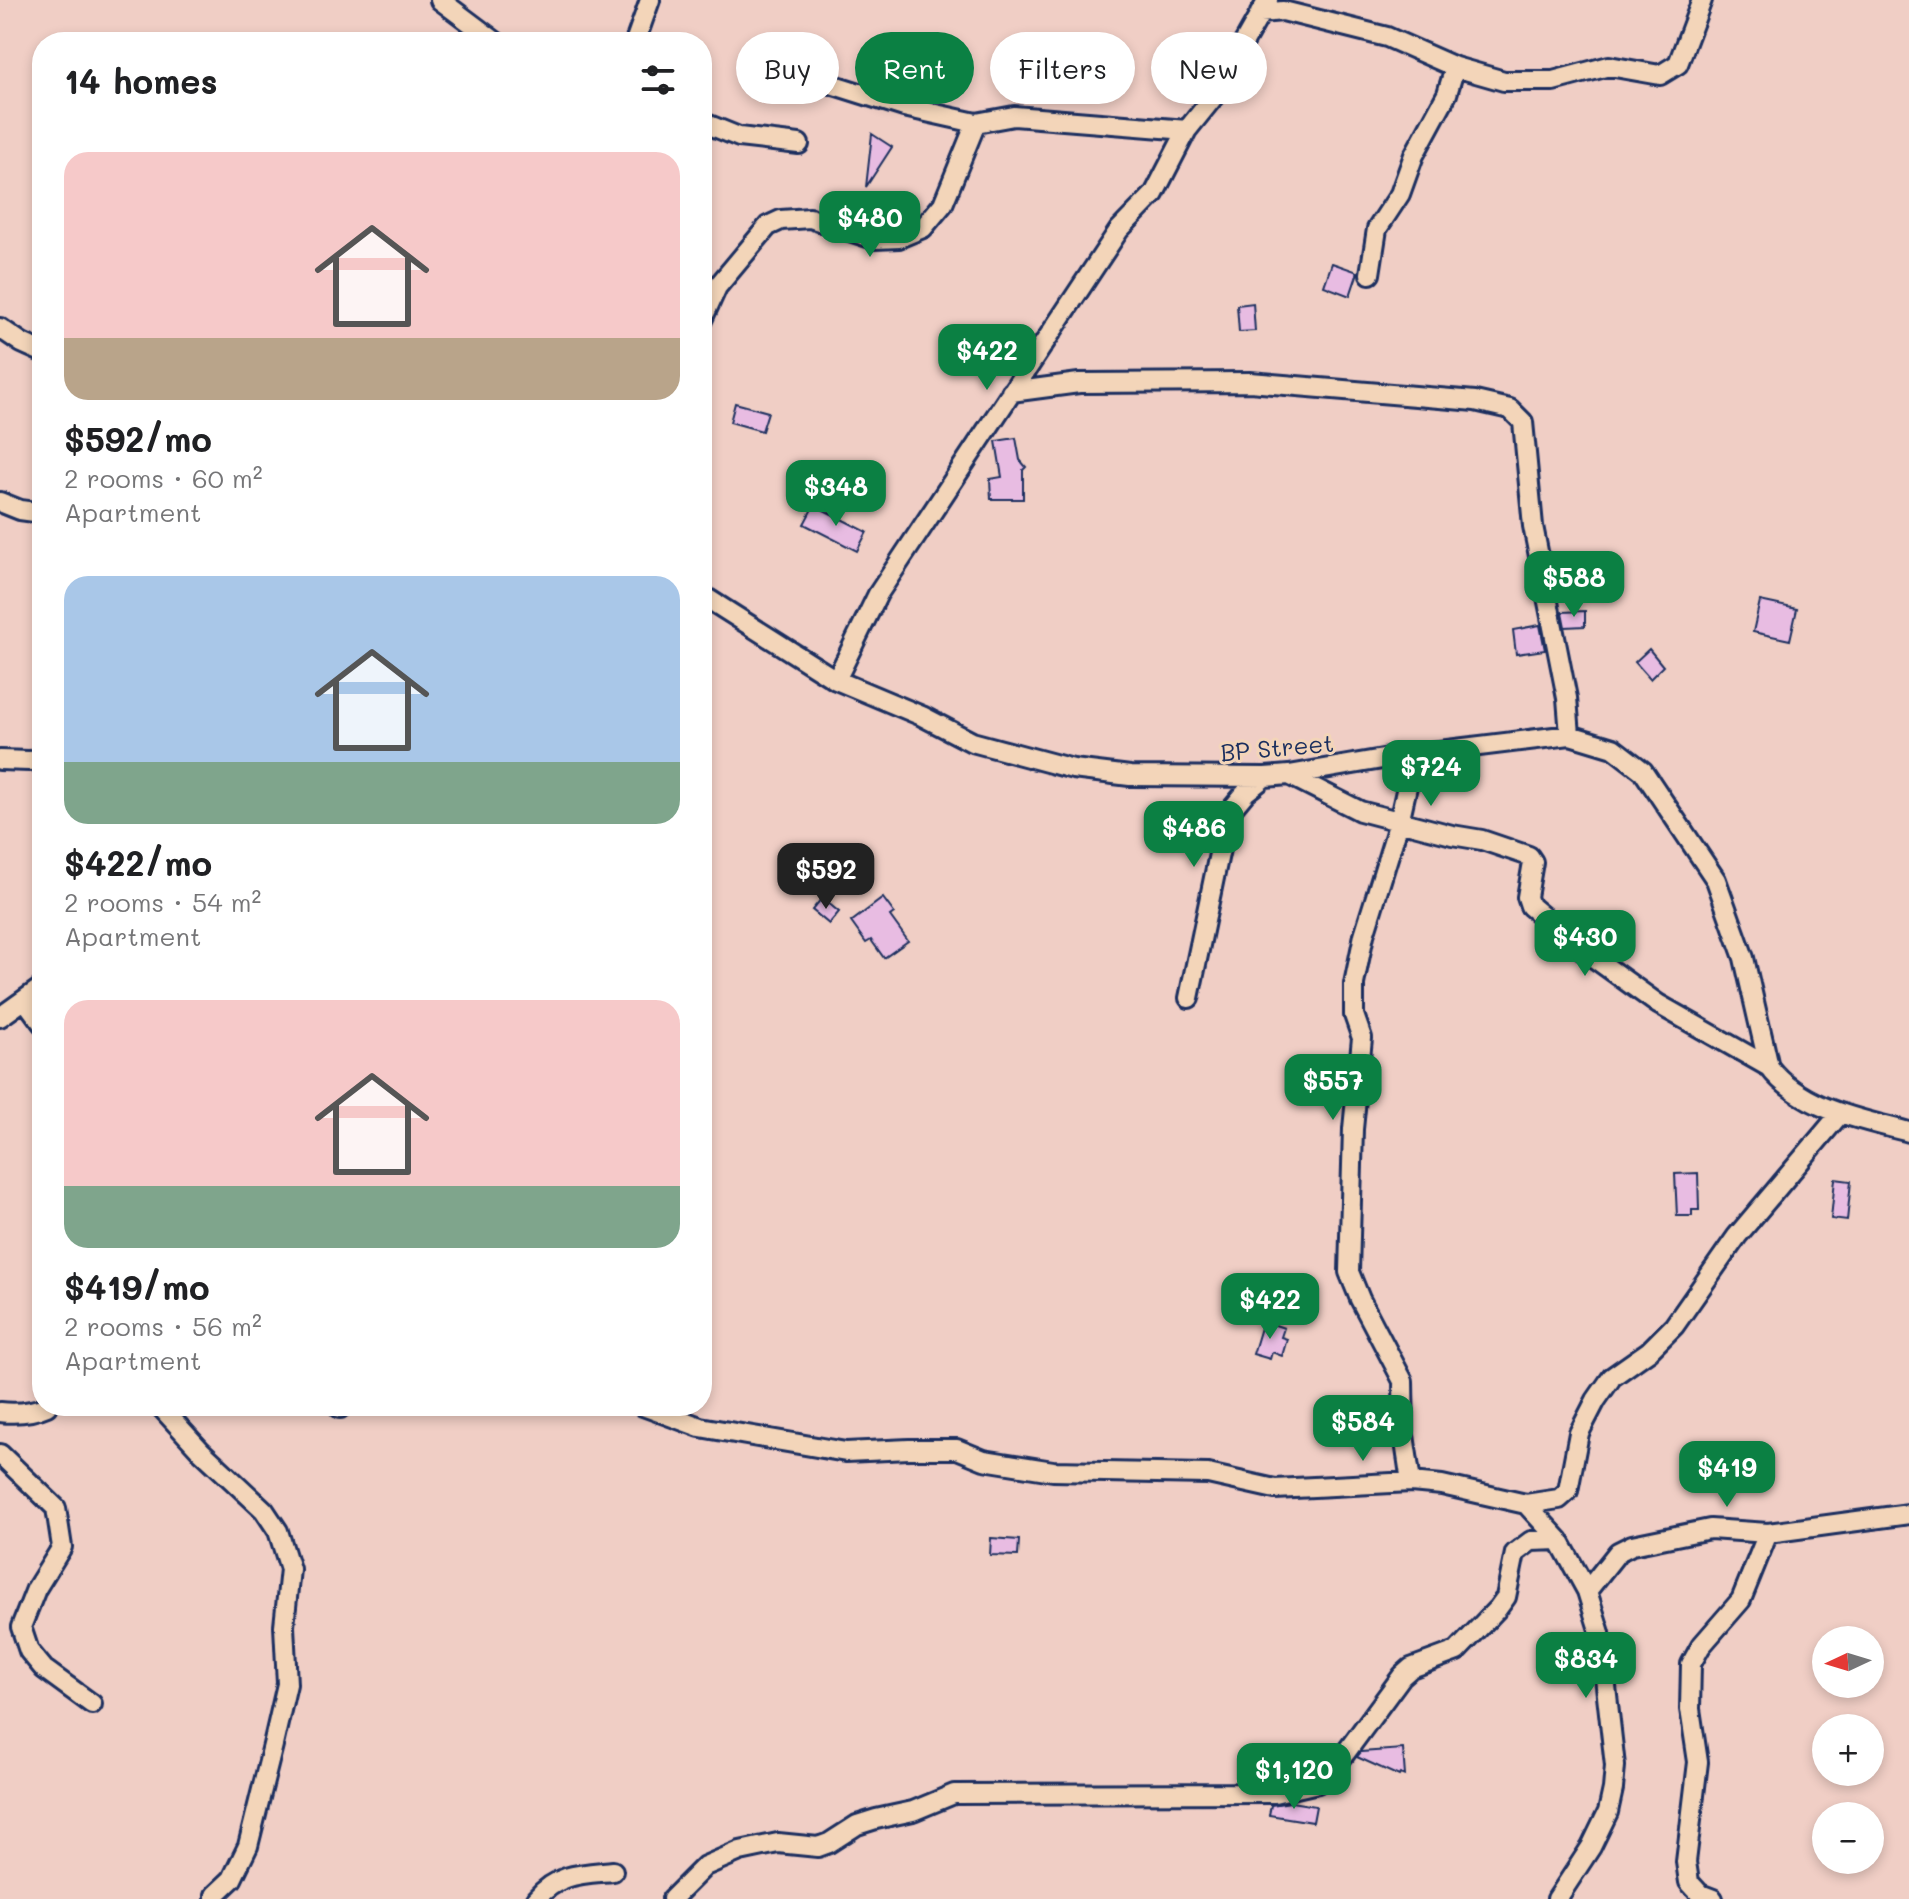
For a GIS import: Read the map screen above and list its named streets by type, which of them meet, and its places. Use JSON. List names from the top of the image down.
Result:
{
  "streets": {
    "street": ["BP Street"]
  },
  "north": "left",
  "page": {
    "chip": [
      "Buy",
      "Rent",
      "Filters",
      "New"
    ],
    "heading": "14 homes",
    "list": [
      {
        "name": "$592/mo",
        "note": "2 rooms · 60 m² · Apartment"
      },
      {
        "name": "$422/mo",
        "note": "2 rooms · 54 m² · Apartment"
      },
      {
        "name": "$419/mo",
        "note": "2 rooms · 56 m² · Apartment"
      }
    ],
    "price": [
      "$480",
      "$422",
      "$348",
      "$588",
      "$724",
      "$486",
      "$592",
      "$430",
      "$557",
      "$422",
      "$584",
      "$419",
      "$834",
      "$1,120"
    ],
    "map_buttons": ["+", "−"]
  }
}
